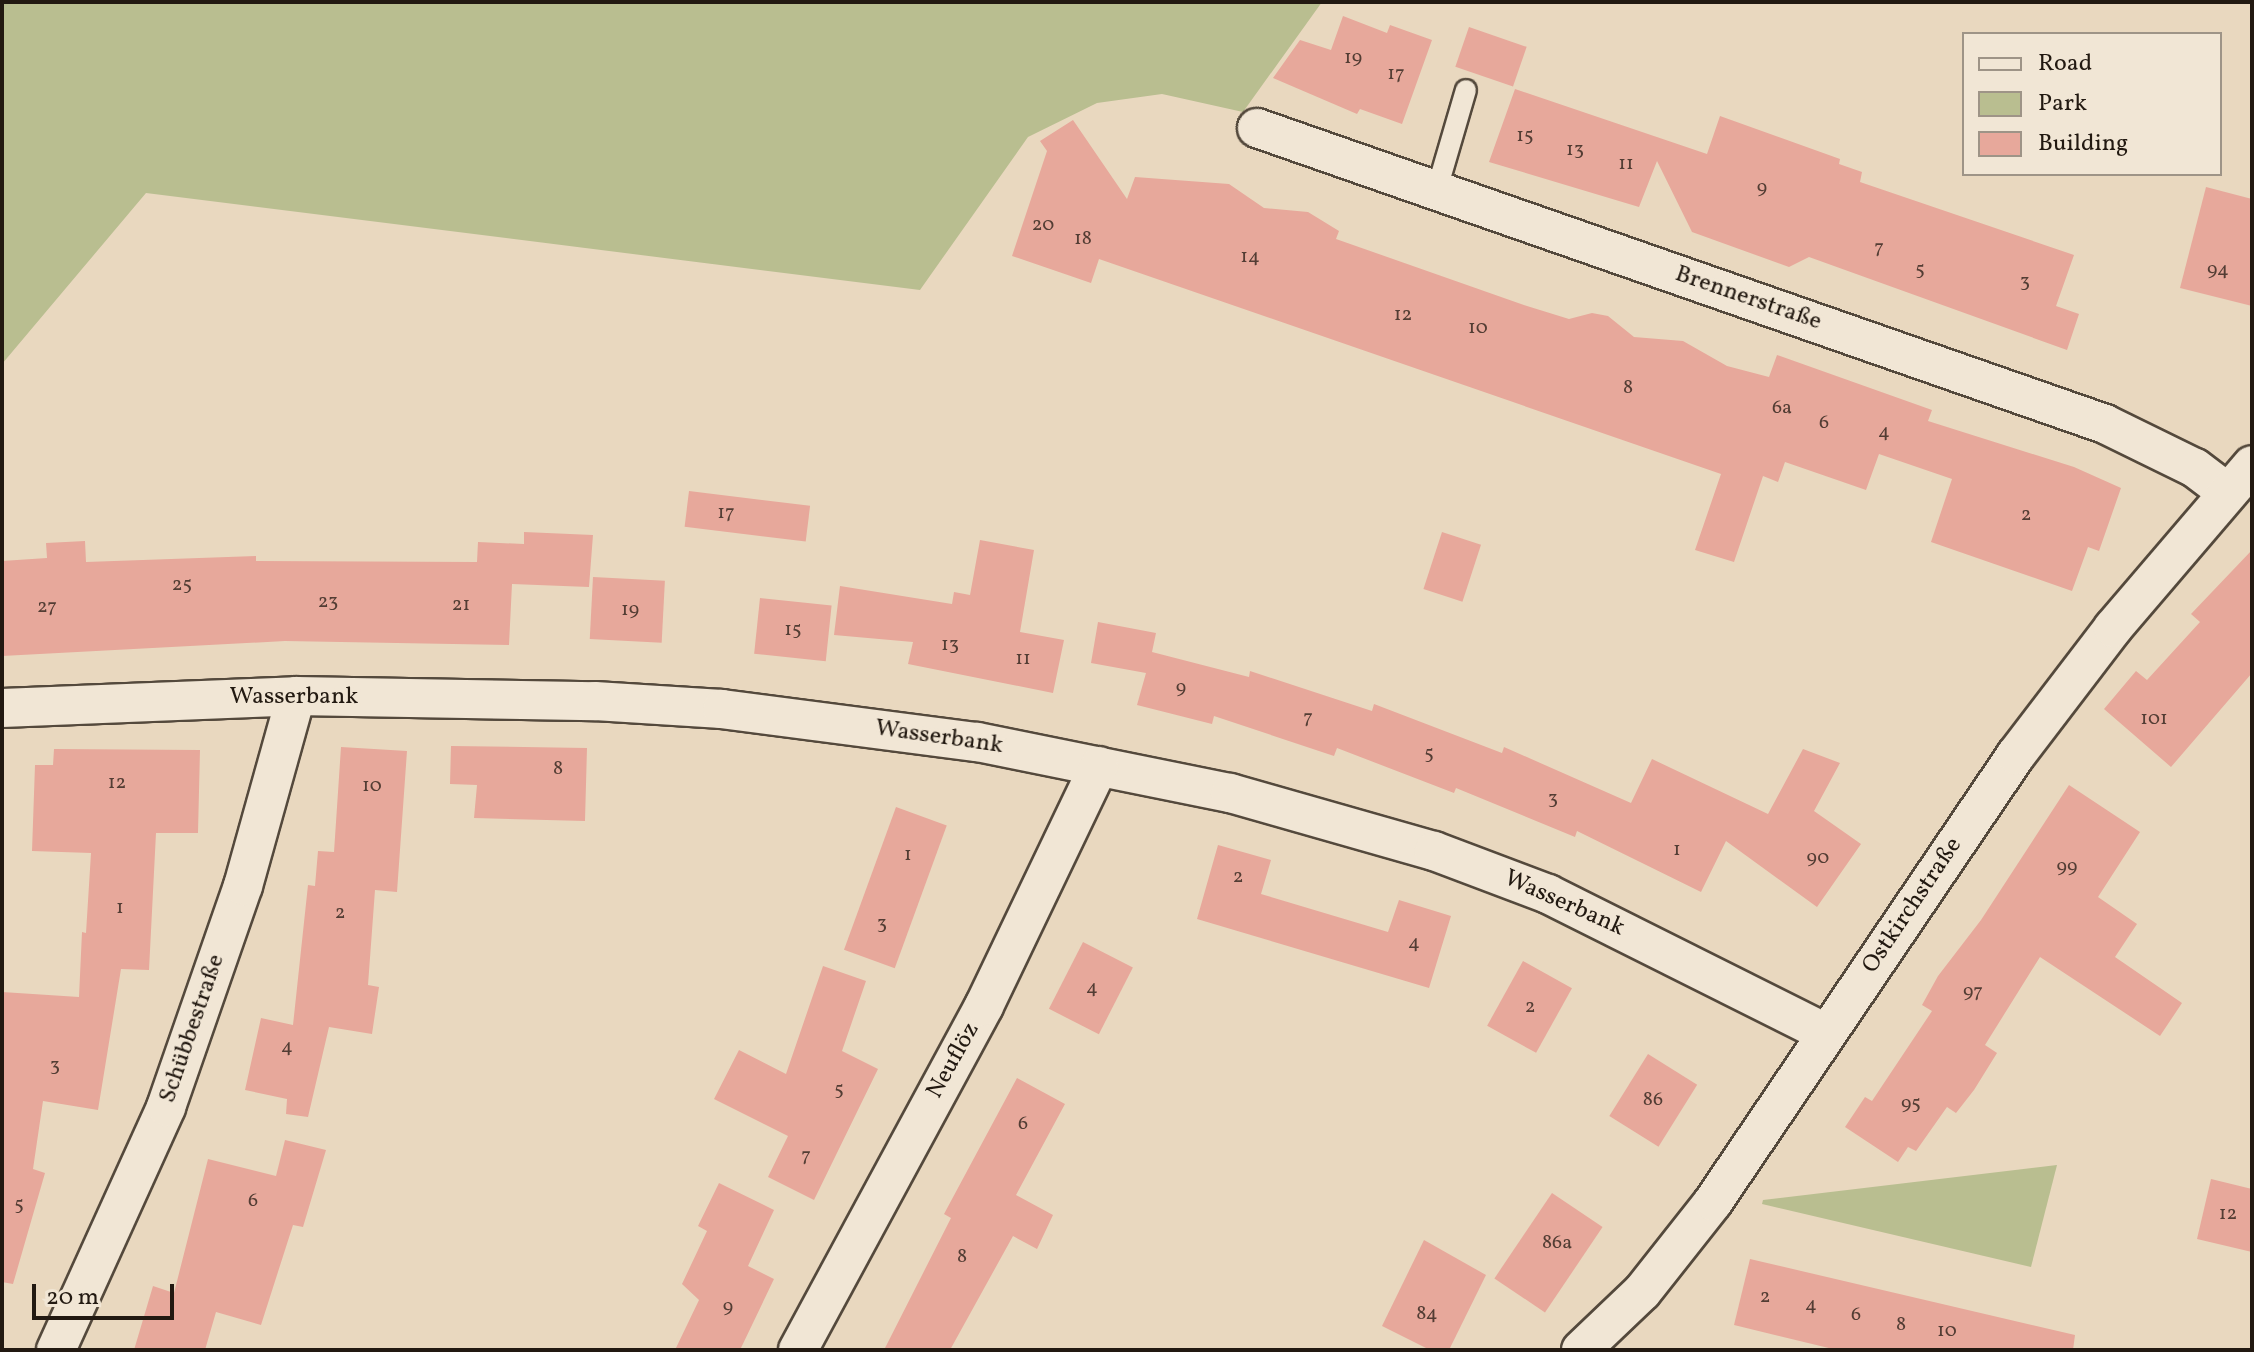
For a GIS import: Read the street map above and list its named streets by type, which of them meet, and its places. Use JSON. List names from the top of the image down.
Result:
{
  "streets": {
    "street": [
      "Brennerstraße",
      "Wasserbank",
      "Ostkirchstraße",
      "Schübbestraße",
      "Neuflöz"
    ]
  },
  "crossings": [
    ["Brennerstraße", "Ostkirchstraße"],
    ["Wasserbank", "Ostkirchstraße"],
    ["Wasserbank", "Schübbestraße"],
    ["Wasserbank", "Neuflöz"]
  ],
  "house_numbers": [
    "19",
    "17",
    "15",
    "13",
    "11",
    "9",
    "20",
    "18",
    "7",
    "14",
    "5",
    "94",
    "3",
    "12",
    "10",
    "8",
    "6a",
    "6",
    "4",
    "17",
    "2",
    "25",
    "23",
    "21",
    "27",
    "19",
    "15",
    "13",
    "11",
    "9",
    "7",
    "101",
    "5",
    "8",
    "12",
    "10",
    "3",
    "1",
    "1",
    "90",
    "99",
    "2",
    "1",
    "2",
    "3",
    "4",
    "4",
    "97",
    "2",
    "4",
    "3",
    "5",
    "86",
    "95",
    "6",
    "7",
    "6",
    "5",
    "12",
    "86a",
    "8",
    "2",
    "4",
    "9",
    "84",
    "6",
    "8",
    "10"
  ],
  "legend": ["Road", "Park", "Building"],
  "scale_bar": "20 m"
}
